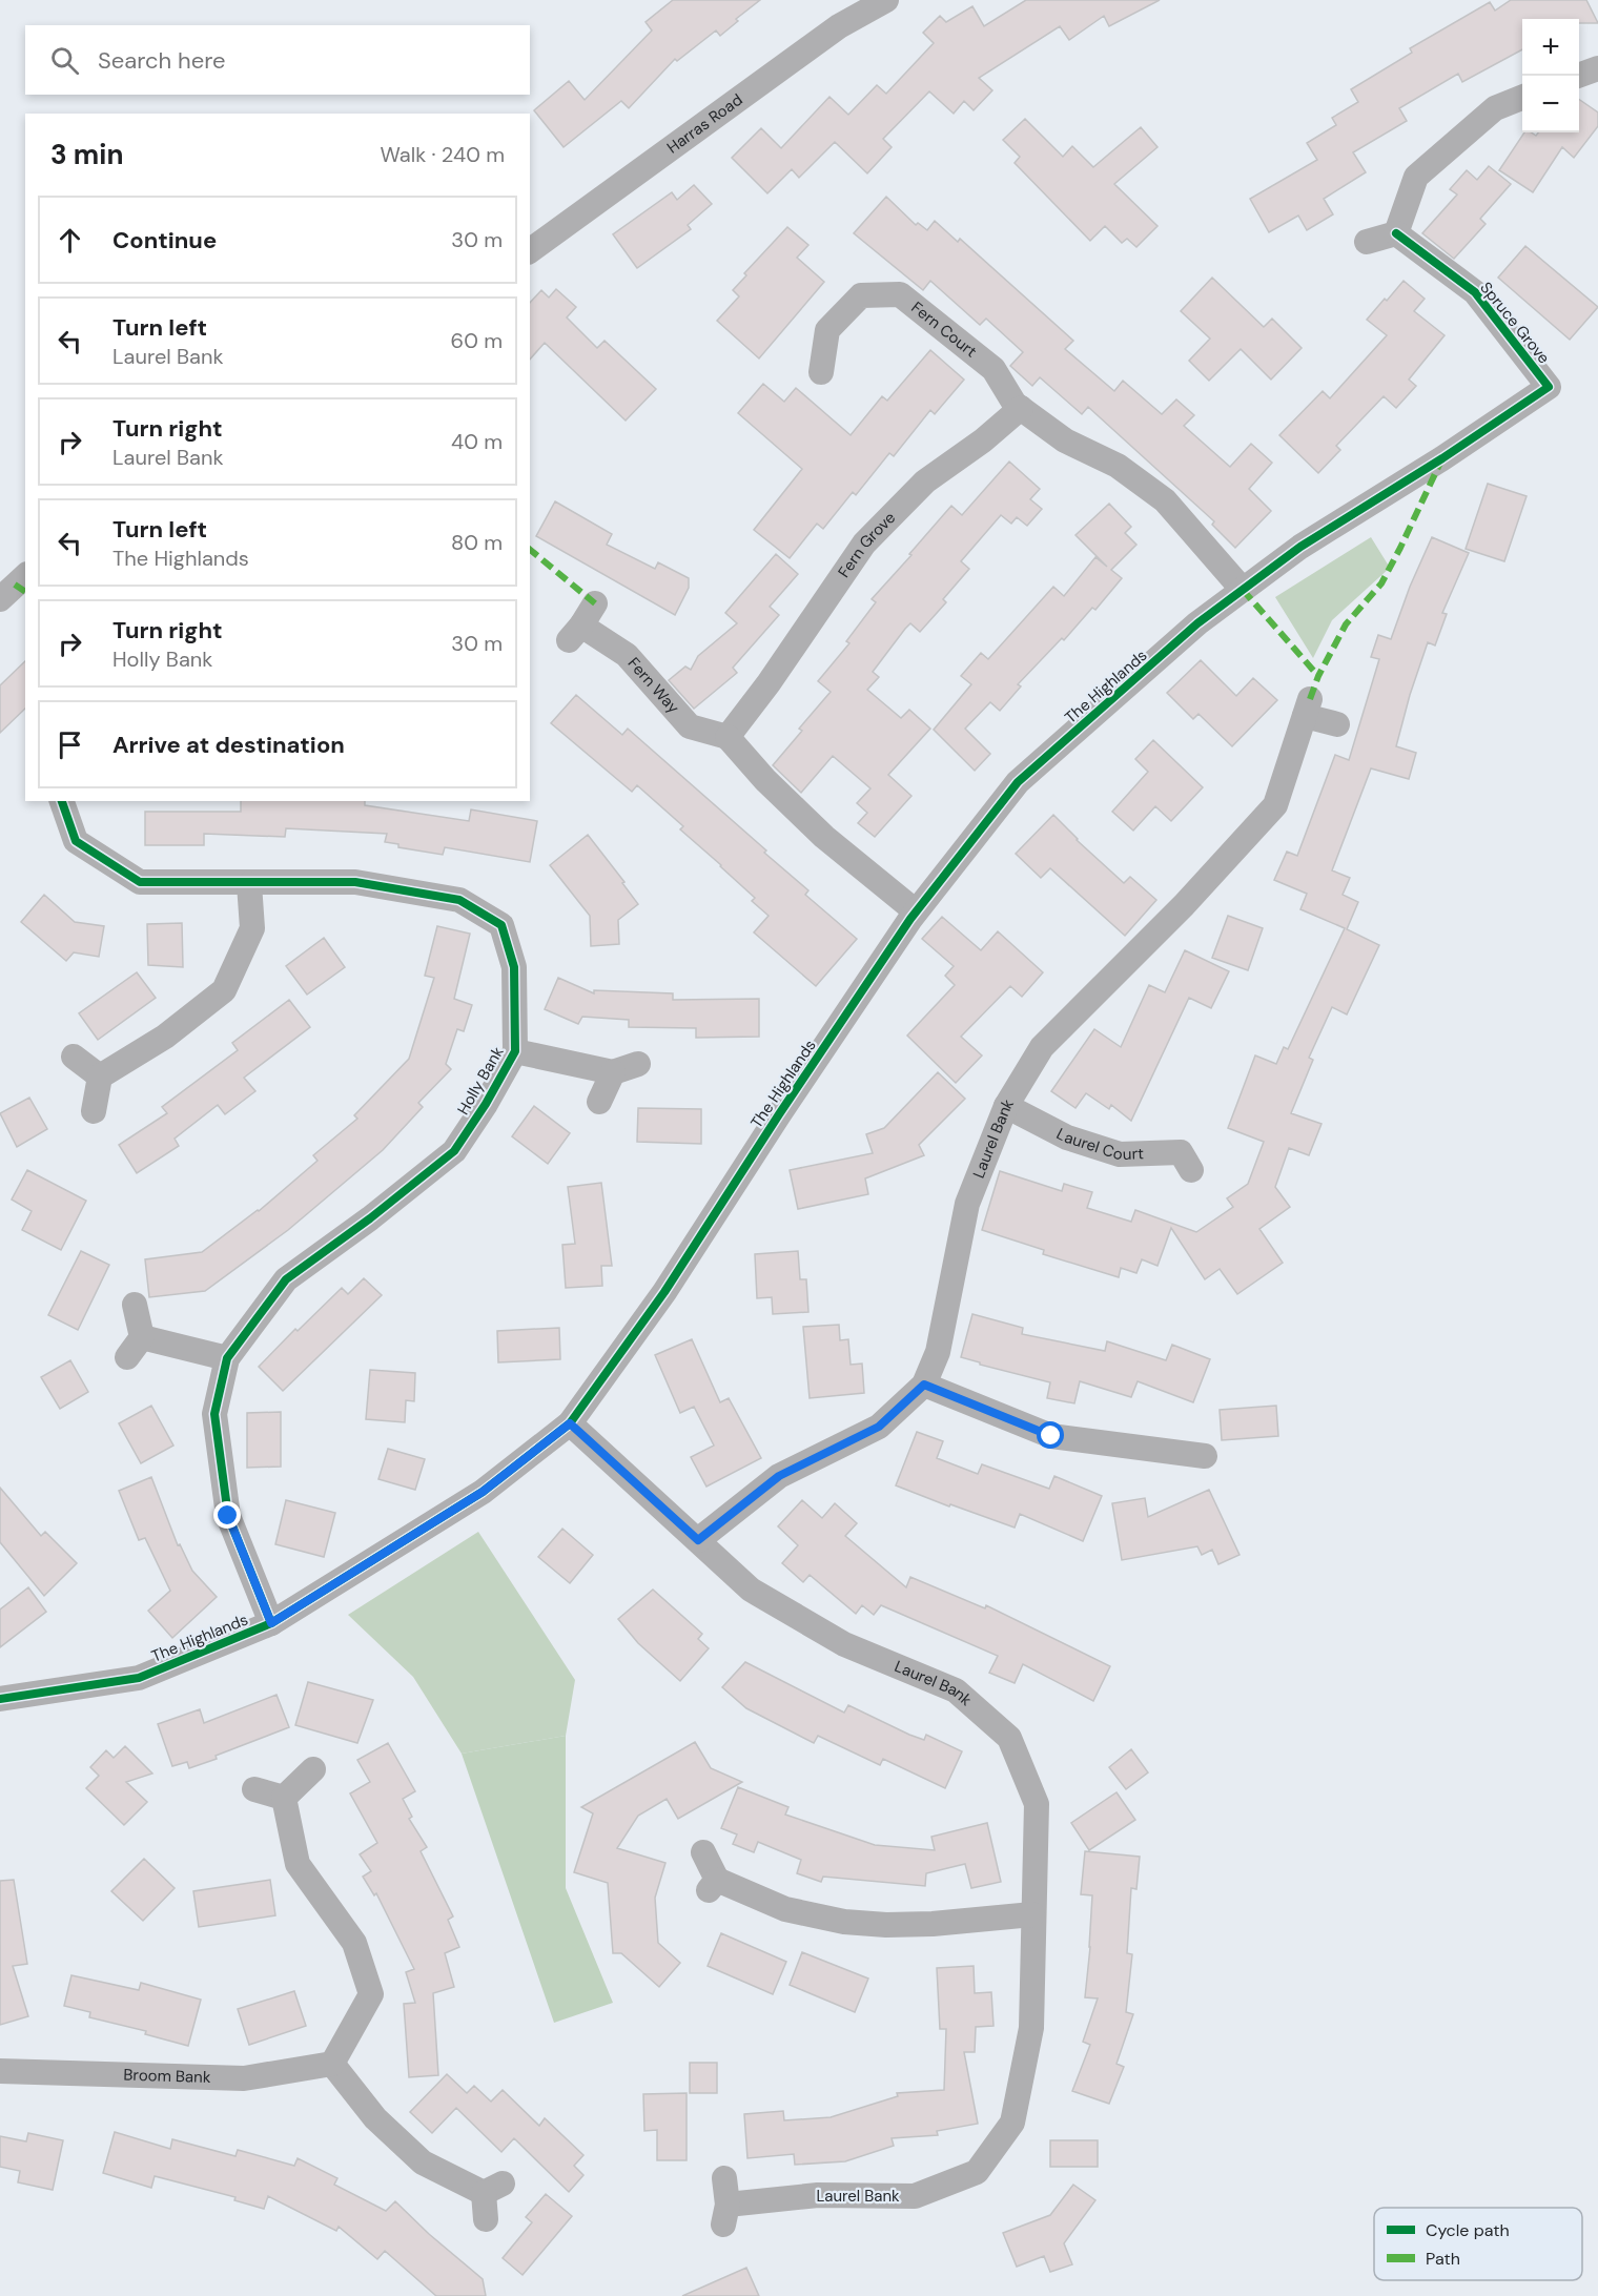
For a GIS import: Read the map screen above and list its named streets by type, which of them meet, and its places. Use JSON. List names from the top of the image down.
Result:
{
  "streets": {
    "street": [
      "Harras Road",
      "Spruce Grove",
      "Fern Court",
      "Fern Grove",
      "Fern Way",
      "The Highlands",
      "Holly Bank",
      "Laurel Bank",
      "Laurel Court",
      "Broom Bank"
    ]
  },
  "crossings": [
    ["Spruce Grove", "The Highlands"],
    ["Fern Court", "Fern Grove"],
    ["Fern Grove", "Fern Way"],
    ["The Highlands", "Holly Bank"],
    ["The Highlands", "Laurel Bank"],
    ["Laurel Bank", "Laurel Court"]
  ],
  "legend": ["Cycle path", "Path"],
  "page": {
    "map_buttons": ["+", "−"],
    "search": "Search here",
    "heading": ["3 min", "Walk · 240 m"],
    "list": [
      ["Continue", "30 m"],
      ["Turn left", "Laurel Bank", "60 m"],
      ["Turn right", "Laurel Bank", "40 m"],
      ["Turn left", "The Highlands", "80 m"],
      ["Turn right", "Holly Bank", "30 m"],
      "Arrive at destination"
    ]
  }
}
